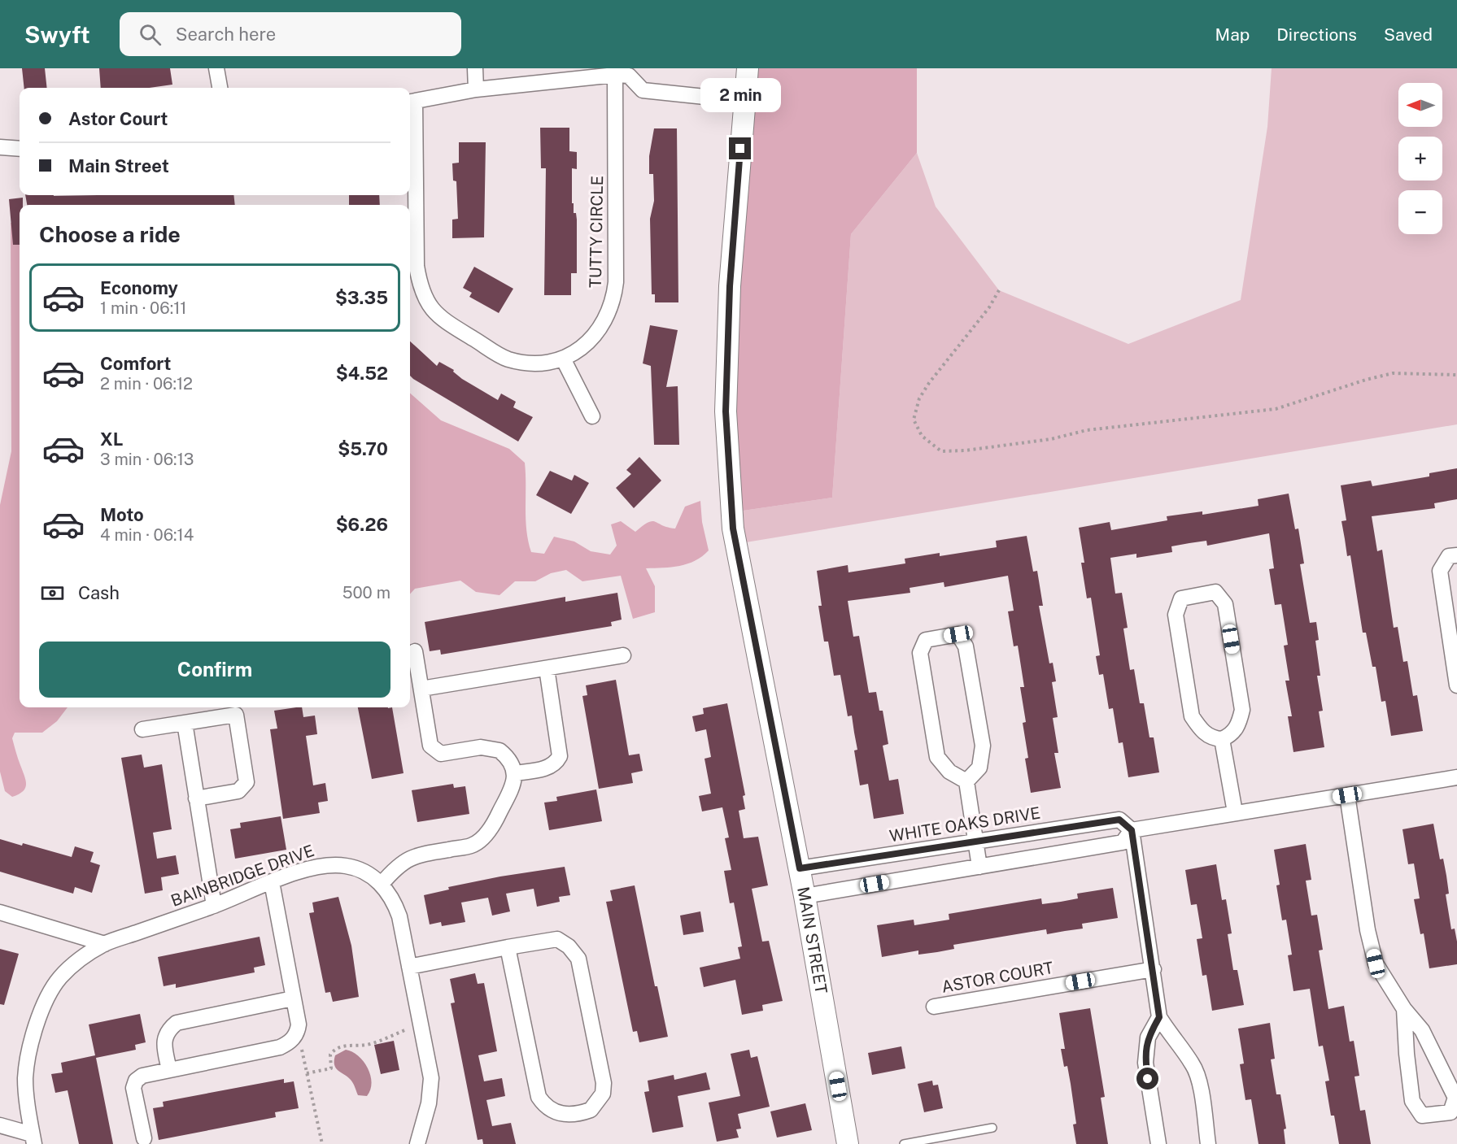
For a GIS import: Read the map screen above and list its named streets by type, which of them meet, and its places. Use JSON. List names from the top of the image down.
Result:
{
  "streets": {
    "main road": ["MAIN STREET"],
    "street": [
      "TUTTY CIRCLE",
      "WHITE OAKS DRIVE",
      "BAINBRIDGE DRIVE",
      "ASTOR COURT"
    ]
  },
  "crossings": [
    ["WHITE OAKS DRIVE", "MAIN STREET"]
  ],
  "north": "left",
  "page": {
    "header": "Swyft",
    "search": "Search here",
    "nav": ["Map", "Directions", "Saved"],
    "bubble": "2 min",
    "map_buttons": ["+", "−"],
    "banner": ["Astor Court", "Main Street"],
    "heading": "Choose a ride",
    "list": [
      {
        "name": "Economy",
        "note": "1 min · 06:11",
        "value": "$3.35"
      },
      {
        "name": "Comfort",
        "note": "2 min · 06:12",
        "value": "$4.52"
      },
      {
        "name": "XL",
        "note": "3 min · 06:13",
        "value": "$5.70"
      },
      {
        "name": "Moto",
        "note": "4 min · 06:14",
        "value": "$6.26"
      }
    ],
    "pay": ["Cash", "500 m"],
    "buttons": "Confirm"
  }
}
